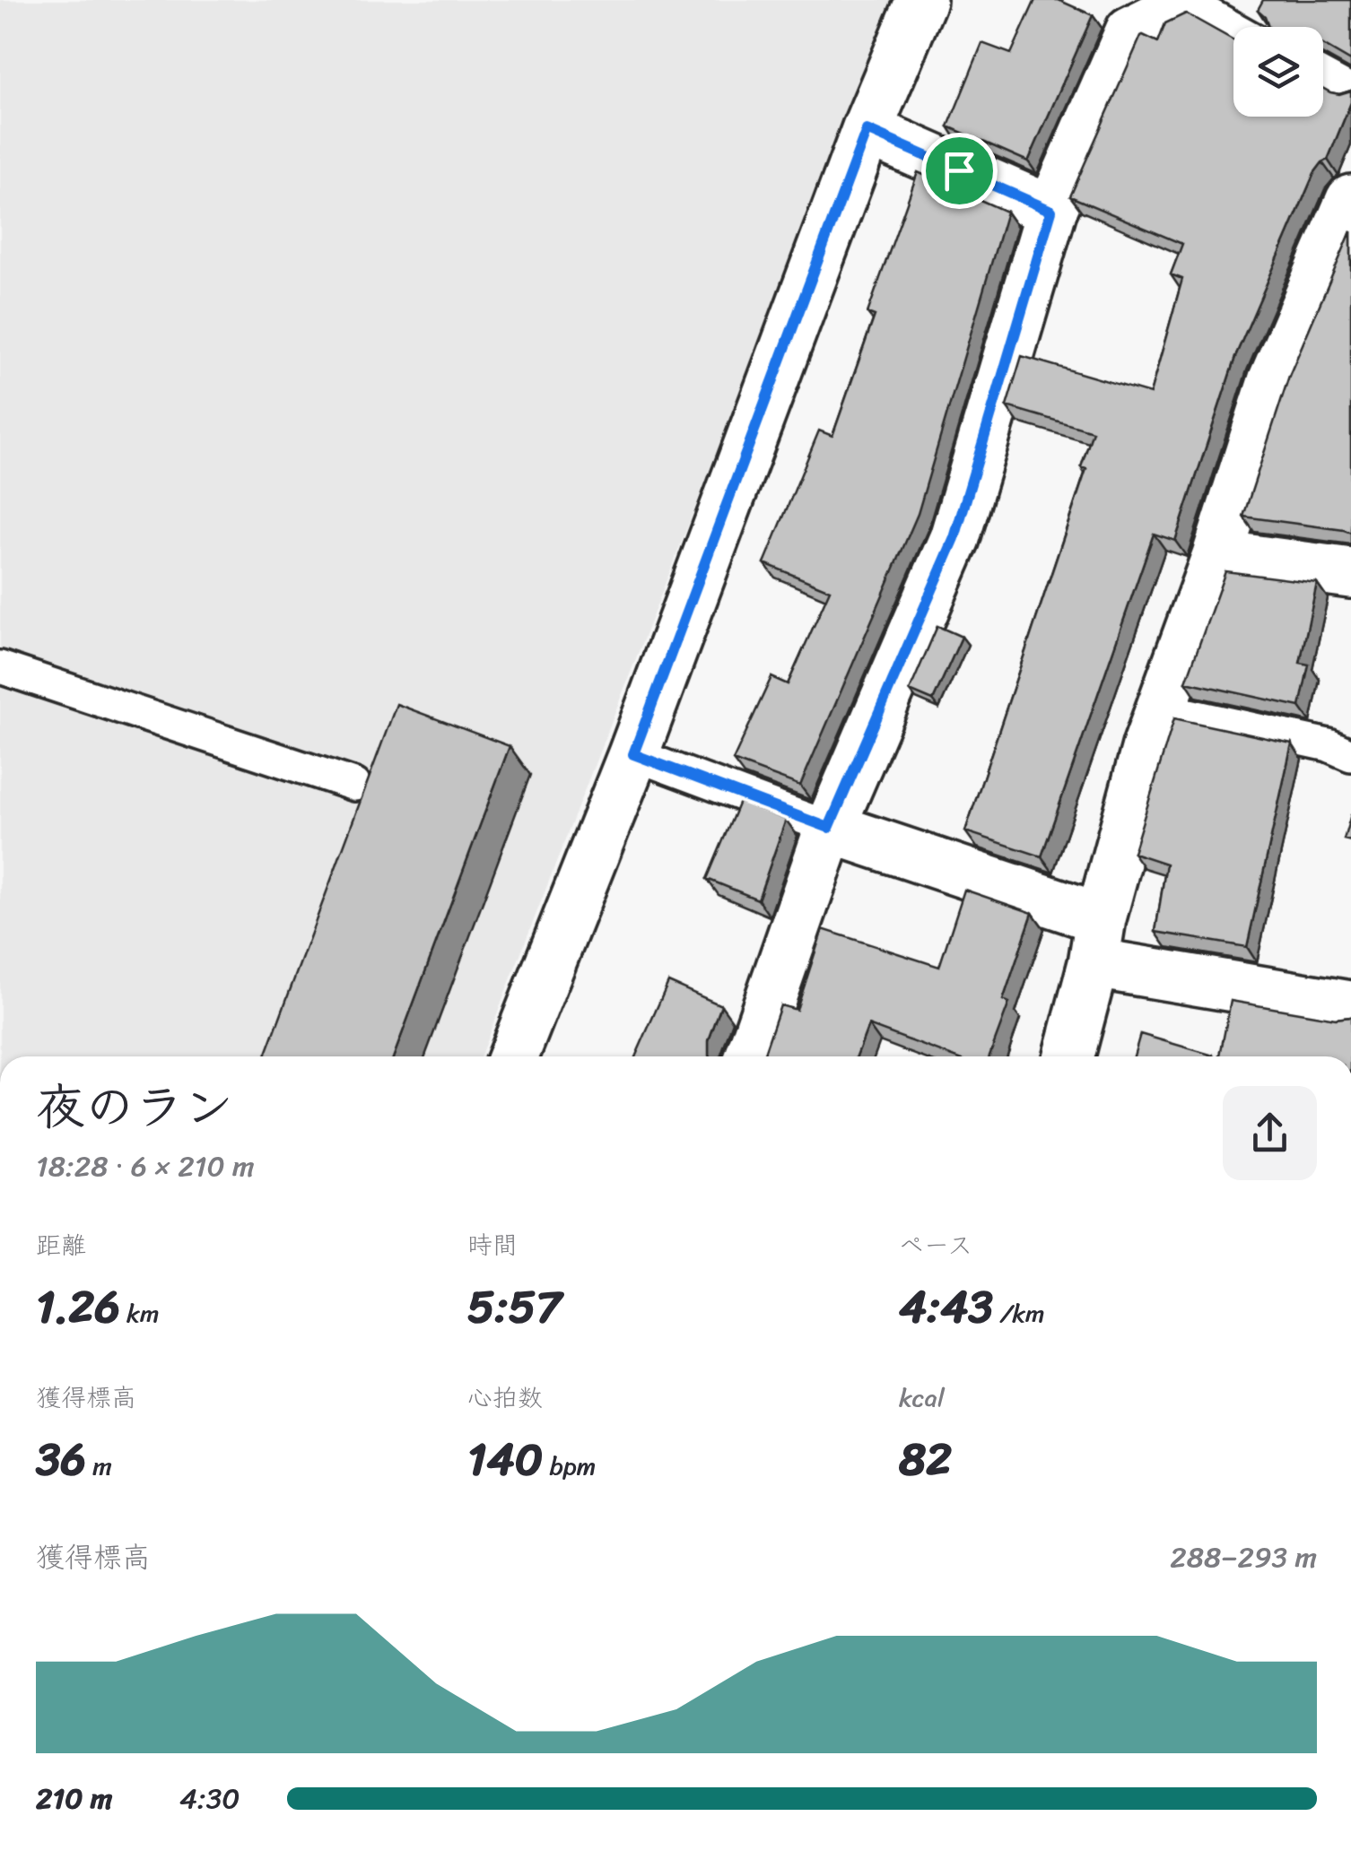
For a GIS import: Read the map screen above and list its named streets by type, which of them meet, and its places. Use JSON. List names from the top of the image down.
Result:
{
  "page": {
    "heading": ["夜のラン", "18:28 · 6 × 210 m"],
    "stats": [
      ["距離", "1.26 km"],
      ["時間", "5:57"],
      ["ペース", "4:43 /km"],
      ["獲得標高", "36 m"],
      ["心拍数", "140 bpm"],
      ["kcal", "82"]
    ],
    "chart": ["獲得標高", "288–293 m"],
    "list": [
      {
        "name": "210 m",
        "note": "4:30"
      }
    ]
  }
}
